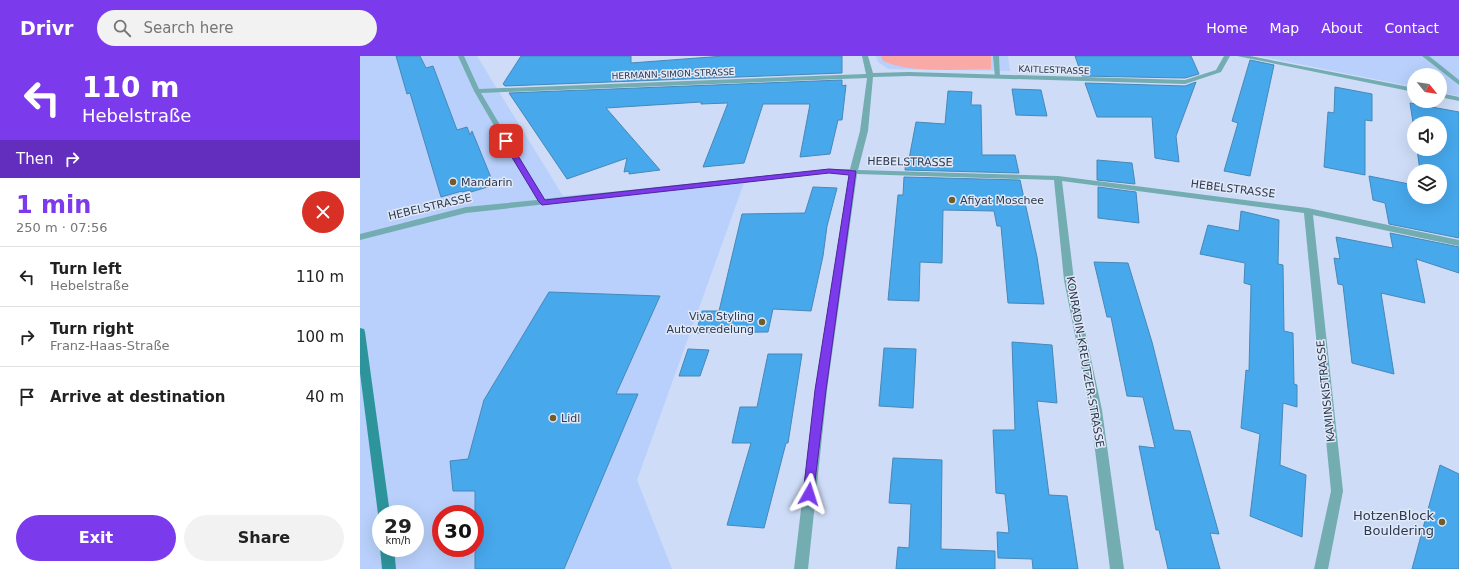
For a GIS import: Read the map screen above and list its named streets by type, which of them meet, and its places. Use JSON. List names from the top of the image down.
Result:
{
  "streets": {
    "street": [
      "KAITLESTRASSE",
      "HERMANN-SIMON-STRASSE",
      "HEBELSTRASSE",
      "KONRADIN-KREUTZER-STRASSE",
      "KAMINSKISTRASSE"
    ]
  },
  "crossings": [
    ["KAITLESTRASSE", "HERMANN-SIMON-STRASSE"],
    ["HEBELSTRASSE", "KONRADIN-KREUTZER-STRASSE"],
    ["HEBELSTRASSE", "KAMINSKISTRASSE"]
  ],
  "places": [
    "Mandarin",
    "Afiyat Moschee",
    "Viva Styling Autoveredelung",
    "Lidl",
    "HotzenBlock Bouldering"
  ],
  "north": "bottom right",
  "page": {
    "header": "Drivr",
    "search": "Search here",
    "nav": [
      "Home",
      "Map",
      "About",
      "Contact"
    ],
    "turn": ["110 m", "Hebelstraße"],
    "then": "Then",
    "heading": ["1 min", "250 m · 07:56"],
    "list": [
      {
        "name": "Turn left",
        "note": "Hebelstraße",
        "value": "110 m"
      },
      {
        "name": "Turn right",
        "note": "Franz-Haas-Straße",
        "value": "100 m"
      },
      {
        "name": "Arrive at destination",
        "value": "40 m"
      }
    ],
    "speed": "29 km/h",
    "limit": "30",
    "buttons": ["Exit", "Share"]
  }
}
